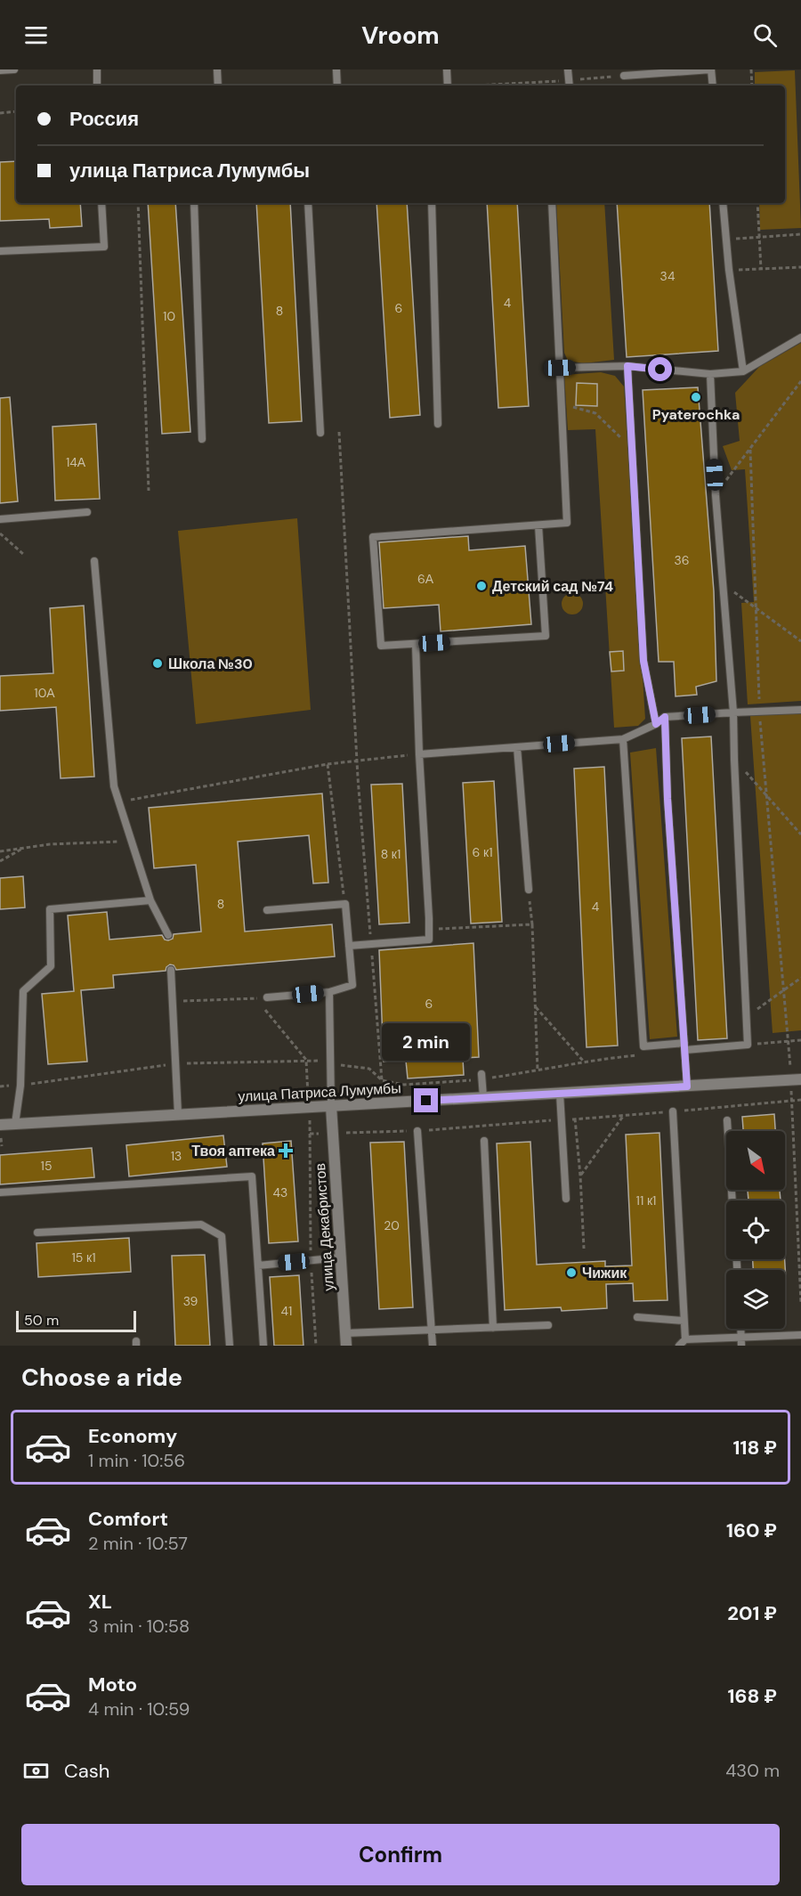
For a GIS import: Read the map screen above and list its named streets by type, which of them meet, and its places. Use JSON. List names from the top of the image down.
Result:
{
  "streets": {
    "street": ["улица Патриса Лумумбы", "улица Декабристов"]
  },
  "crossings": [
    ["улица Патриса Лумумбы", "улица Декабристов"]
  ],
  "places": {
    "other": [
      "Pyaterochka",
      "Детский сад №74",
      "Школа №30",
      "Чижик"
    ],
    "health": ["Твоя аптека"]
  },
  "house_numbers": [
    "34",
    "4",
    "6",
    "8",
    "10",
    "14А",
    "36",
    "6А",
    "10А",
    "6 к1",
    "8 к1",
    "8",
    "4",
    "6",
    "13",
    "15",
    "43",
    "11 к1",
    "20",
    "15 к1",
    "39",
    "41"
  ],
  "scale_bar": "50 m",
  "north": "bottom right",
  "page": {
    "header": "Vroom",
    "banner": ["Россия", "улица Патриса Лумумбы"],
    "bubble": "2 min",
    "scale": "50 m",
    "heading": "Choose a ride",
    "list": [
      {
        "name": "Economy",
        "note": "1 min · 10:56",
        "value": "118 ₽"
      },
      {
        "name": "Comfort",
        "note": "2 min · 10:57",
        "value": "160 ₽"
      },
      {
        "name": "XL",
        "note": "3 min · 10:58",
        "value": "201 ₽"
      },
      {
        "name": "Moto",
        "note": "4 min · 10:59",
        "value": "168 ₽"
      }
    ],
    "pay": ["Cash", "430 m"],
    "buttons": "Confirm"
  }
}
